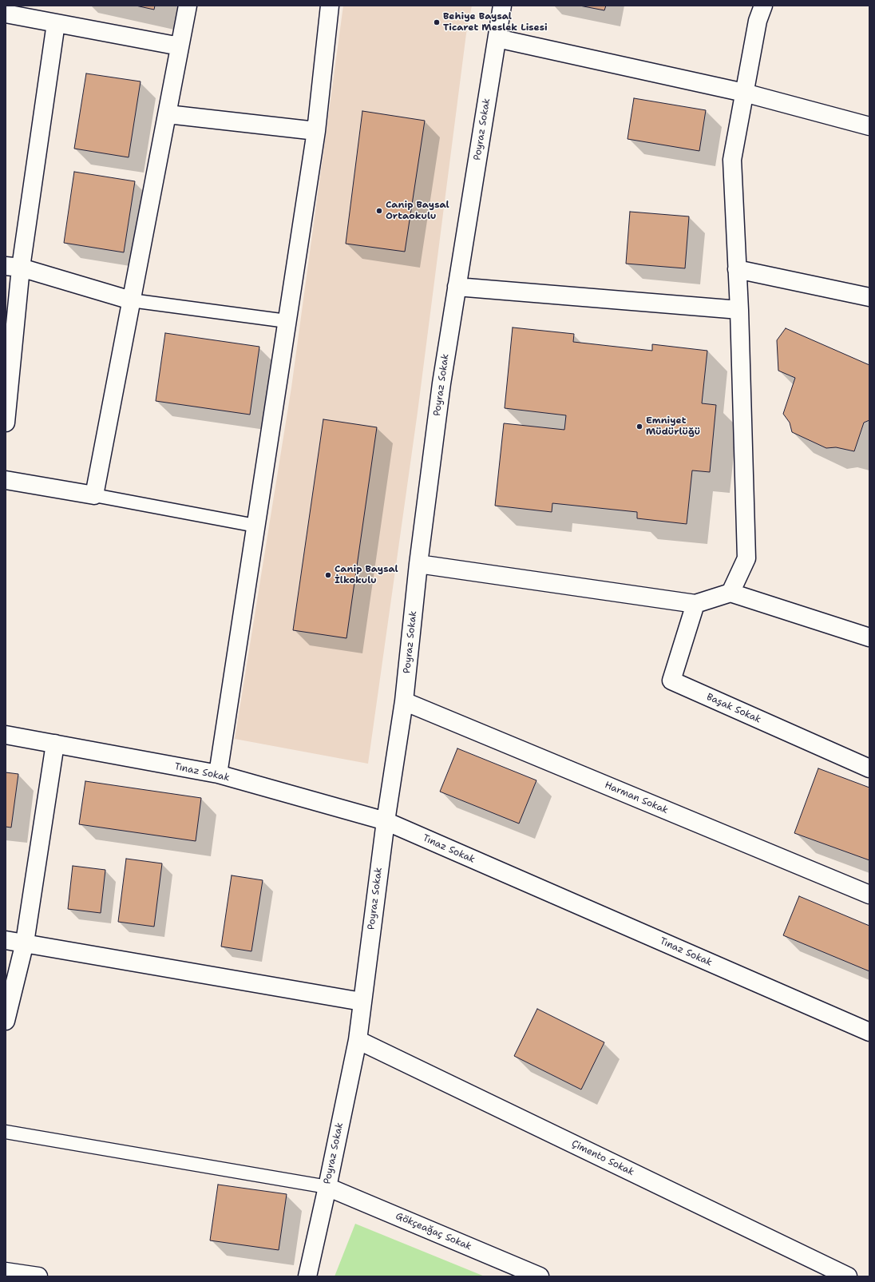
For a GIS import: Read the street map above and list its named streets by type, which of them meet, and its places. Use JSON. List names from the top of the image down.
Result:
{
  "streets": {
    "street": [
      "Poyraz Sokak",
      "Başak Sokak",
      "Tınaz Sokak",
      "Harman Sokak",
      "Çimento Sokak",
      "Gökçeağaç Sokak"
    ]
  },
  "crossings": [
    ["Poyraz Sokak", "Tınaz Sokak"],
    ["Poyraz Sokak", "Harman Sokak"],
    ["Poyraz Sokak", "Çimento Sokak"],
    ["Poyraz Sokak", "Gökçeağaç Sokak"]
  ],
  "places": [
    "Behiye Baysal Ticaret Meslek Lisesi",
    "Canip Baysal Ortaokulu",
    "Emniyet Müdürlüğü",
    "Canip Baysal İlkokulu"
  ]
}
